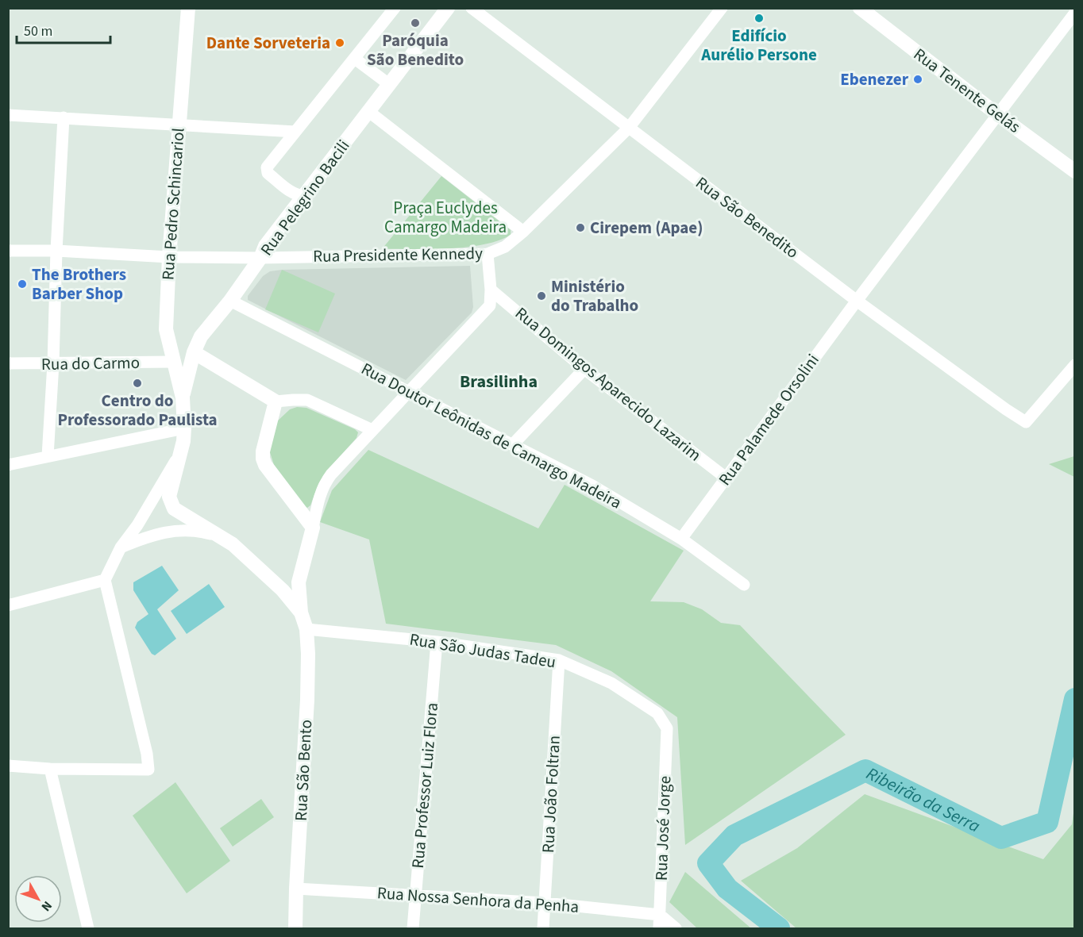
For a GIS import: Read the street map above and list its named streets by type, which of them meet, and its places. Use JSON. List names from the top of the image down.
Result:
{
  "streets": {
    "street": [
      "Rua Tenente Gelás",
      "Rua Pelegrino Bacili",
      "Rua Pedro Schincariol",
      "Rua São Benedito",
      "Rua Presidente Kennedy",
      "Rua do Carmo",
      "Rua Domingos Aparecido Lazarim",
      "Rua Palamede Orsolini",
      "Rua Doutor Leônidas de Camargo Madeira",
      "Rua São Judas Tadeu",
      "Rua São Bento",
      "Rua Professor Luiz Flora",
      "Rua João Foltran",
      "Rua José Jorge",
      "Rua Nossa Senhora da Penha"
    ]
  },
  "crossings": [
    ["Rua Tenente Gelás", "Rua Palamede Orsolini"],
    ["Rua Pelegrino Bacili", "Rua Pedro Schincariol"],
    ["Rua Pelegrino Bacili", "Rua Presidente Kennedy"],
    ["Rua Pelegrino Bacili", "Rua Doutor Leônidas de Camargo Madeira"],
    ["Rua Pedro Schincariol", "Rua Presidente Kennedy"],
    ["Rua Pedro Schincariol", "Rua do Carmo"],
    ["Rua São Benedito", "Rua Presidente Kennedy"],
    ["Rua São Benedito", "Rua Palamede Orsolini"],
    ["Rua Domingos Aparecido Lazarim", "Rua Palamede Orsolini"],
    ["Rua Palamede Orsolini", "Rua Doutor Leônidas de Camargo Madeira"],
    ["Rua São Judas Tadeu", "Rua São Bento"],
    ["Rua São Judas Tadeu", "Rua Professor Luiz Flora"],
    ["Rua São Judas Tadeu", "Rua João Foltran"],
    ["Rua São Judas Tadeu", "Rua José Jorge"],
    ["Rua São Bento", "Rua Nossa Senhora da Penha"],
    ["Rua Professor Luiz Flora", "Rua Nossa Senhora da Penha"],
    ["Rua João Foltran", "Rua Nossa Senhora da Penha"],
    ["Rua José Jorge", "Rua Nossa Senhora da Penha"]
  ],
  "districts": ["Brasilinha"],
  "water": ["Ribeirão da Serra"],
  "parks": ["Praça Euclydes Camargo Madeira"],
  "places": [
    "Edifício Aurélio Persone",
    "Paróquia São Benedito",
    "Dante Sorveteria",
    "Ebenezer",
    "Cirepem (Apae)",
    "The Brothers Barber Shop",
    "Ministério do Trabalho",
    "Centro do Professorado Paulista"
  ],
  "scale_bar": "50 m",
  "north": "bottom right"
}
